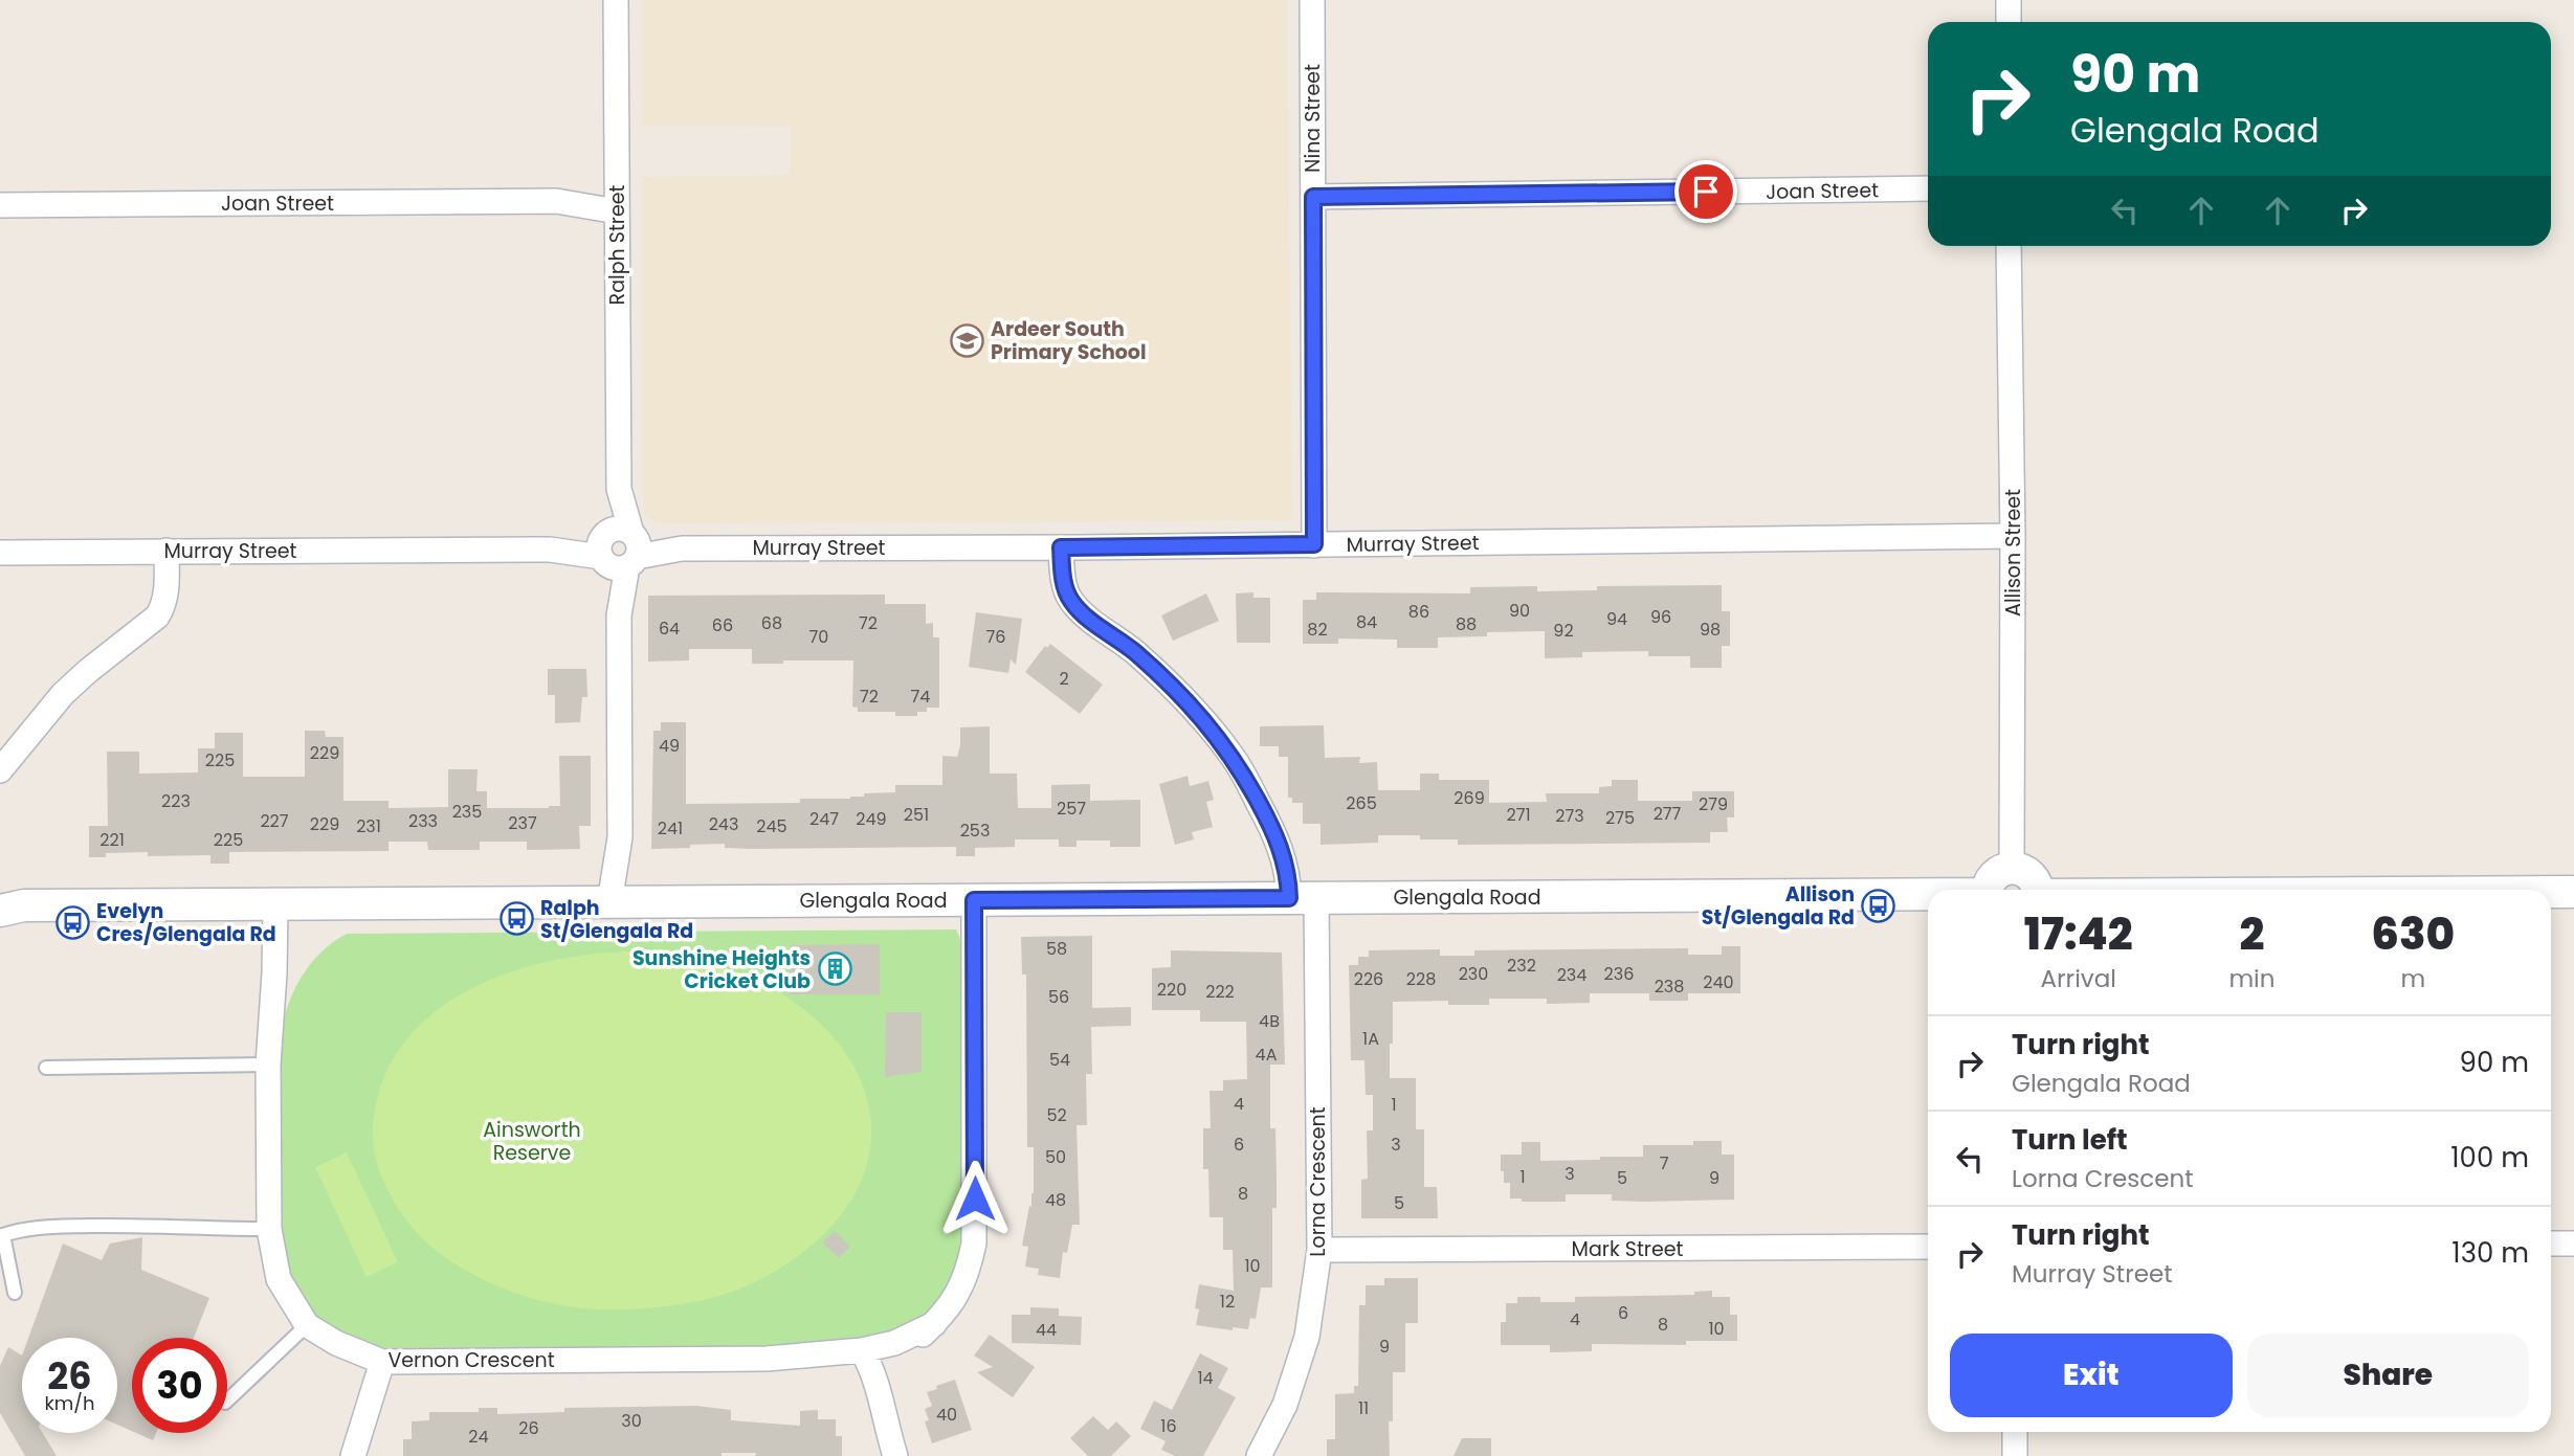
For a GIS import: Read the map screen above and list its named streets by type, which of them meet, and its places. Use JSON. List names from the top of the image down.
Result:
{
  "streets": {
    "street": [
      "Nina Street",
      "Joan Street",
      "Ralph Street",
      "Murray Street",
      "Allison Street",
      "Glengala Road",
      "Lorna Crescent",
      "Mark Street",
      "Vernon Crescent"
    ]
  },
  "crossings": [
    ["Nina Street", "Joan Street"],
    ["Nina Street", "Murray Street"],
    ["Joan Street", "Ralph Street"],
    ["Ralph Street", "Murray Street"],
    ["Ralph Street", "Glengala Road"],
    ["Murray Street", "Allison Street"],
    ["Murray Street", "Lorna Crescent"],
    ["Glengala Road", "Lorna Crescent"],
    ["Glengala Road", "Vernon Crescent"],
    ["Lorna Crescent", "Mark Street"]
  ],
  "parks": ["Ainsworth Reserve"],
  "places": {
    "school or university": ["Ardeer South Primary School"],
    "bus stop": ["Allison St/Glengala Rd", "Ralph St/Glengala Rd", "Evelyn Cres/Glengala Rd"],
    "building": ["Sunshine Heights Cricket Club"]
  },
  "house_numbers": [
    "90",
    "86",
    "96",
    "94",
    "84",
    "68",
    "72",
    "88",
    "66",
    "64",
    "82",
    "98",
    "92",
    "70",
    "76",
    "2",
    "72",
    "74",
    "49",
    "229",
    "225",
    "269",
    "223",
    "265",
    "279",
    "257",
    "235",
    "277",
    "251",
    "271",
    "273",
    "275",
    "247",
    "249",
    "227",
    "233",
    "237",
    "229",
    "243",
    "231",
    "245",
    "241",
    "253",
    "221",
    "225",
    "58",
    "232",
    "230",
    "236",
    "234",
    "226",
    "228",
    "240",
    "238",
    "220",
    "222",
    "56",
    "4B",
    "1A",
    "4A",
    "54",
    "4",
    "1",
    "52",
    "6",
    "3",
    "50",
    "7",
    "3",
    "1",
    "5",
    "9",
    "8",
    "48",
    "5",
    "10",
    "12",
    "6",
    "4",
    "8",
    "10",
    "44",
    "9",
    "14",
    "11",
    "40",
    "30",
    "16",
    "26",
    "24"
  ],
  "page": {
    "turn": ["90 m", "Glengala Road"],
    "eta": [
      "17:42",
      "Arrival",
      "2",
      "min",
      "630",
      "m"
    ],
    "list": [
      {
        "name": "Turn right",
        "note": "Glengala Road",
        "value": "90 m"
      },
      {
        "name": "Turn left",
        "note": "Lorna Crescent",
        "value": "100 m"
      },
      {
        "name": "Turn right",
        "note": "Murray Street",
        "value": "130 m"
      }
    ],
    "buttons": ["Exit", "Share"],
    "speed": "26 km/h",
    "limit": "30"
  }
}
